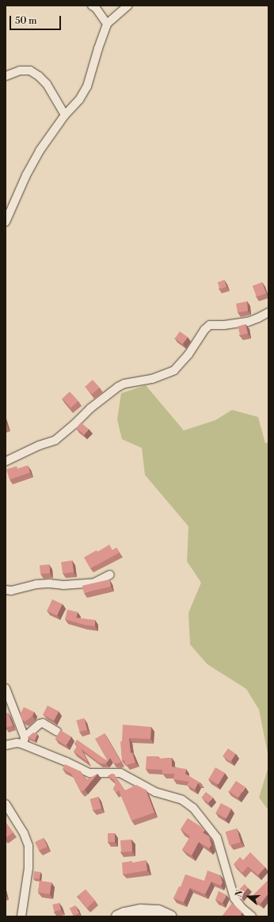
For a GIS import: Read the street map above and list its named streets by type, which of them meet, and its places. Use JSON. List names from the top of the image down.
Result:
{
  "scale_bar": "50 m",
  "north": "left"
}
